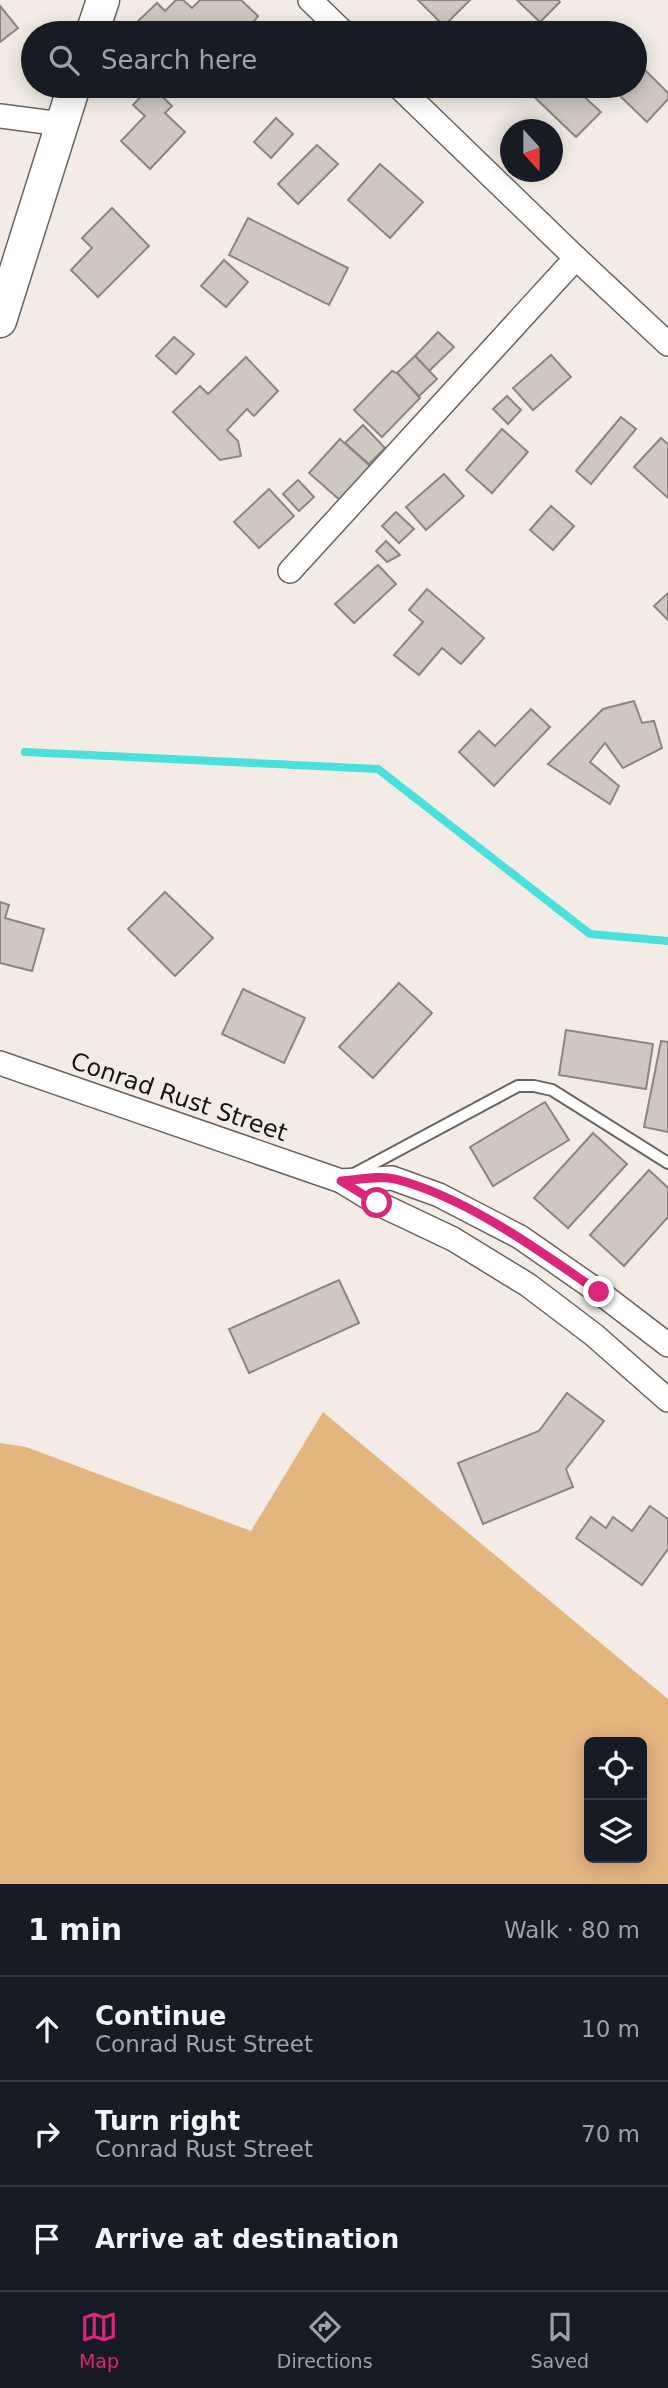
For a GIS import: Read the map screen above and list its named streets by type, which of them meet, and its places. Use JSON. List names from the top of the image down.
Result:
{
  "streets": {
    "street": ["Conrad Rust Street"]
  },
  "north": "bottom",
  "page": {
    "search": "Search here",
    "heading": ["1 min", "Walk · 80 m"],
    "list": [
      ["Continue", "Conrad Rust Street", "10 m"],
      ["Turn right", "Conrad Rust Street", "70 m"],
      "Arrive at destination"
    ],
    "nav": ["Map", "Directions", "Saved"]
  }
}
